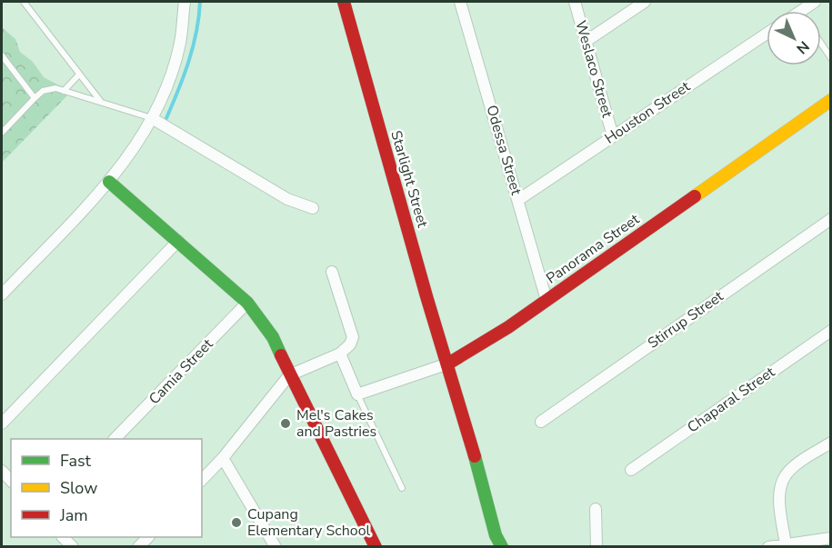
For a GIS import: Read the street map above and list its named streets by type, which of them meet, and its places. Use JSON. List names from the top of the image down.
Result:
{
  "streets": {
    "street": [
      "Weslaco Street",
      "Houston Street",
      "Odessa Street",
      "Starlight Street",
      "Panorama Street",
      "Stirrup Street",
      "Camia Street",
      "Chaparal Street"
    ]
  },
  "crossings": [
    ["Weslaco Street", "Houston Street"],
    ["Houston Street", "Odessa Street"],
    ["Odessa Street", "Panorama Street"],
    ["Starlight Street", "Panorama Street"]
  ],
  "places": ["Mel's Cakes and Pastries", "Cupang Elementary School"],
  "legend": ["Fast", "Slow", "Jam"],
  "north": "bottom right"
}
